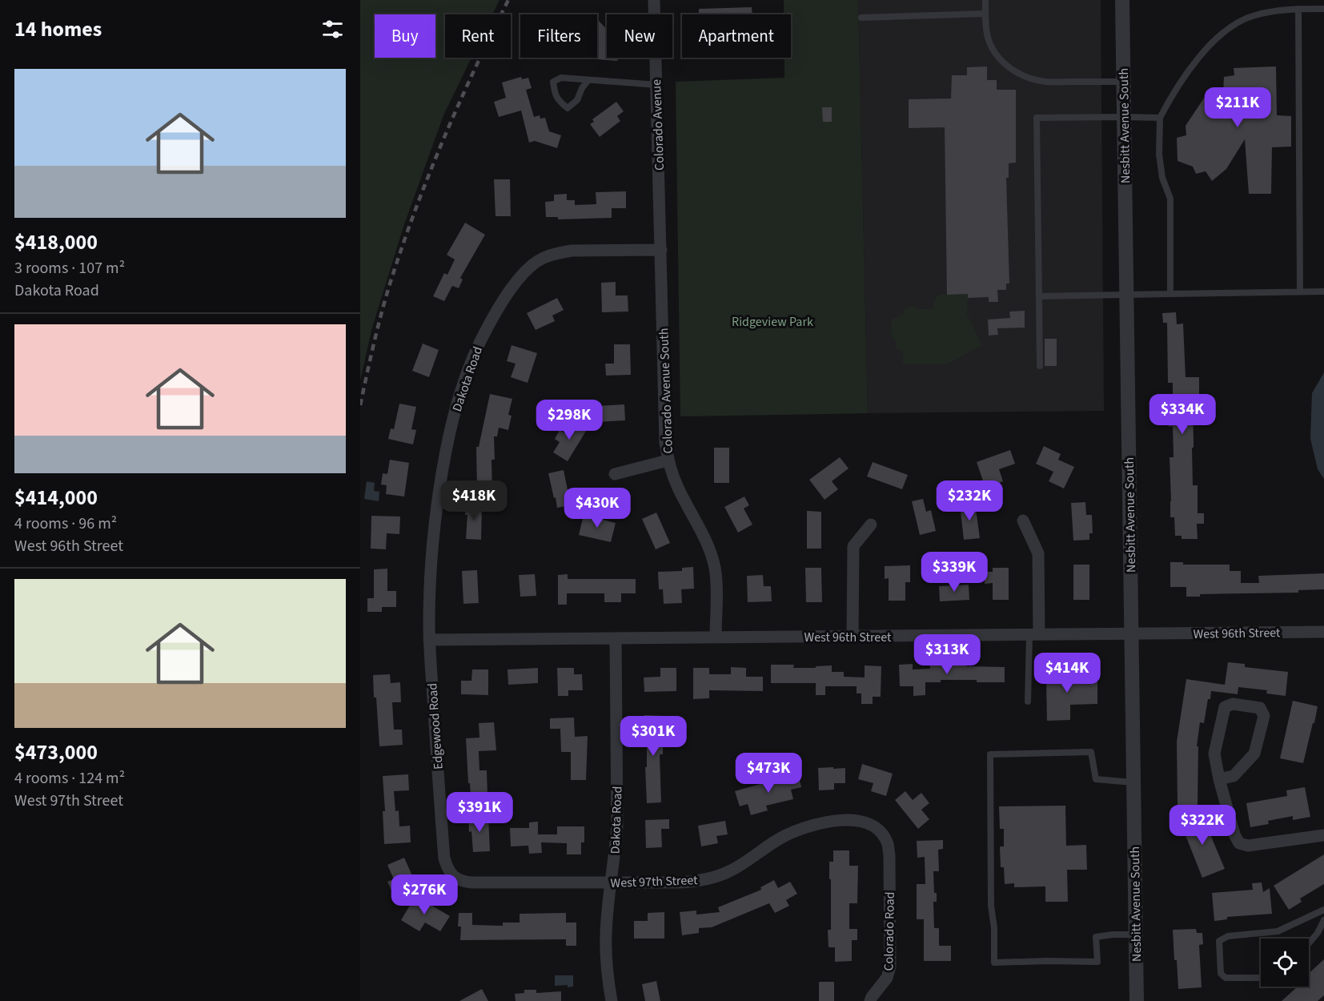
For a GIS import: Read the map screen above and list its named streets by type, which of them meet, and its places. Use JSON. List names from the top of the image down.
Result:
{
  "streets": {
    "street": [
      "Colorado Avenue",
      "Nesbitt Avenue South",
      "Dakota Road",
      "Colorado Avenue South",
      "West 96th Street",
      "Edgewood Road",
      "West 97th Street",
      "Colorado Road"
    ]
  },
  "crossings": [
    ["Colorado Avenue", "Dakota Road"],
    ["Colorado Avenue", "Colorado Avenue South"],
    ["Nesbitt Avenue South", "West 96th Street"],
    ["Dakota Road", "Colorado Avenue South"],
    ["Dakota Road", "West 96th Street"],
    ["Dakota Road", "Edgewood Road"],
    ["Dakota Road", "West 97th Street"],
    ["Colorado Avenue South", "West 96th Street"],
    ["West 96th Street", "Edgewood Road"],
    ["Edgewood Road", "West 97th Street"],
    ["West 97th Street", "Colorado Road"]
  ],
  "parks": ["Ridgeview Park"],
  "page": {
    "heading": "14 homes",
    "chip": [
      "Buy",
      "Rent",
      "Filters",
      "New",
      "Apartment"
    ],
    "list": [
      {
        "name": "$418,000",
        "note": "3 rooms · 107 m² · Dakota Road"
      },
      {
        "name": "$414,000",
        "note": "4 rooms · 96 m² · West 96th Street"
      },
      {
        "name": "$473,000",
        "note": "4 rooms · 124 m² · West 97th Street"
      }
    ],
    "price": [
      "$211K",
      "$334K",
      "$298K",
      "$418K",
      "$232K",
      "$430K",
      "$339K",
      "$313K",
      "$414K",
      "$301K",
      "$473K",
      "$391K",
      "$322K",
      "$276K"
    ]
  }
}
